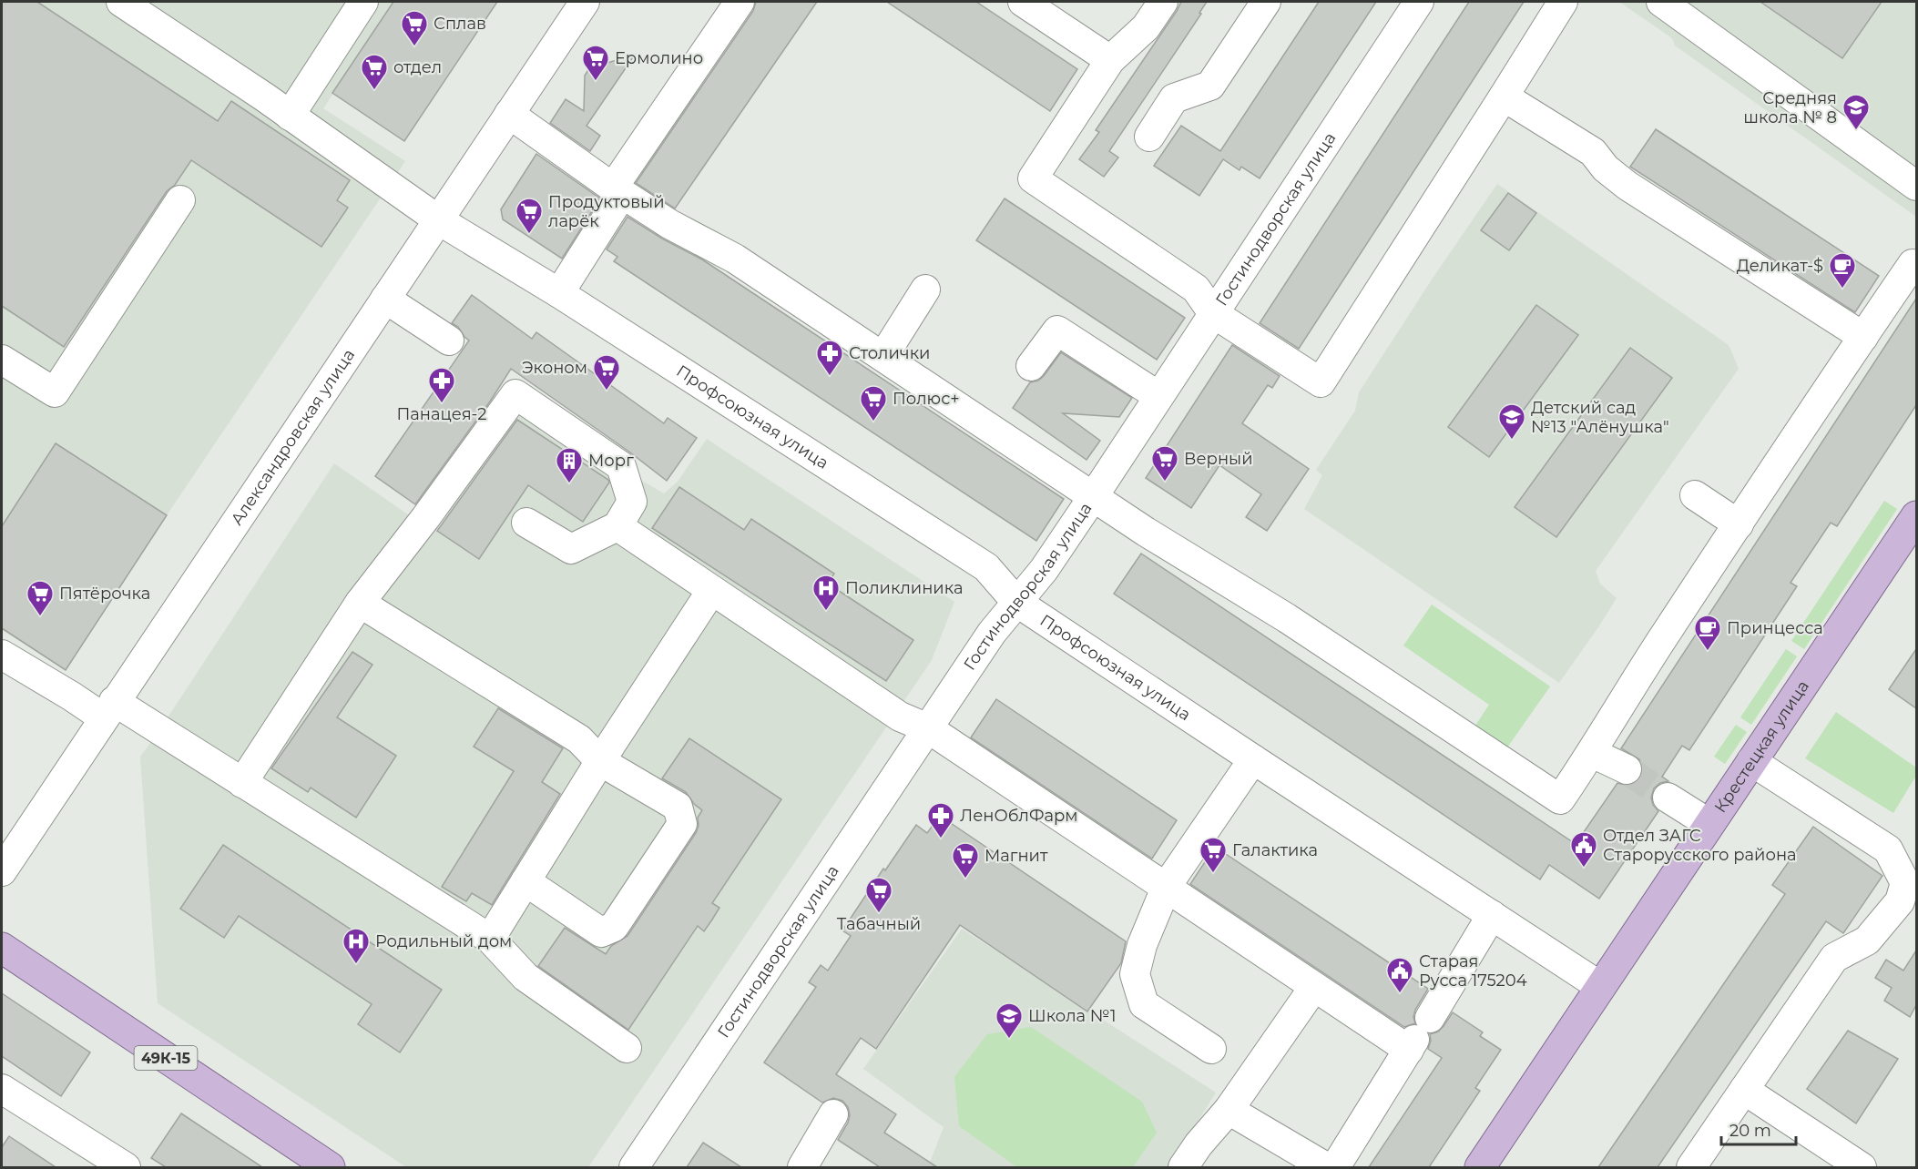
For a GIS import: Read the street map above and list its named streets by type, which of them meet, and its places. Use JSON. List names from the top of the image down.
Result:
{
  "streets": {
    "main road": ["Крестецкая улица", "49К-15"],
    "street": ["Гостинодворская улица", "Профсоюзная улица", "Александровская улица"]
  },
  "crossings": [
    ["Гостинодворская улица", "Профсоюзная улица"],
    ["Профсоюзная улица", "Александровская улица"],
    ["Профсоюзная улица", "Крестецкая улица"]
  ],
  "places": {
    "supermarket": [
      "Сплав",
      "Ермолино",
      "отдел",
      "Продуктовый ларёк",
      "Эконом",
      "Полюс+",
      "Верный",
      "Пятёрочка",
      "Галактика",
      "Магнит",
      "Табачный"
    ],
    "school or university": ["Средняя школа № 8", "Детский сад №13 \"Алёнушка\"", "Школа №1"],
    "cafe": ["Деликат-$", "Принцесса"],
    "pharmacy": ["Столички", "Панацея-2", "ЛенОблФарм"],
    "building": ["Морг"],
    "hospital": ["Поликлиника", "Родильный дом"],
    "public building": ["Отдел ЗАГС Старорусского района", "Старая Русса 175204"]
  },
  "scale_bar": "20 m"
}
